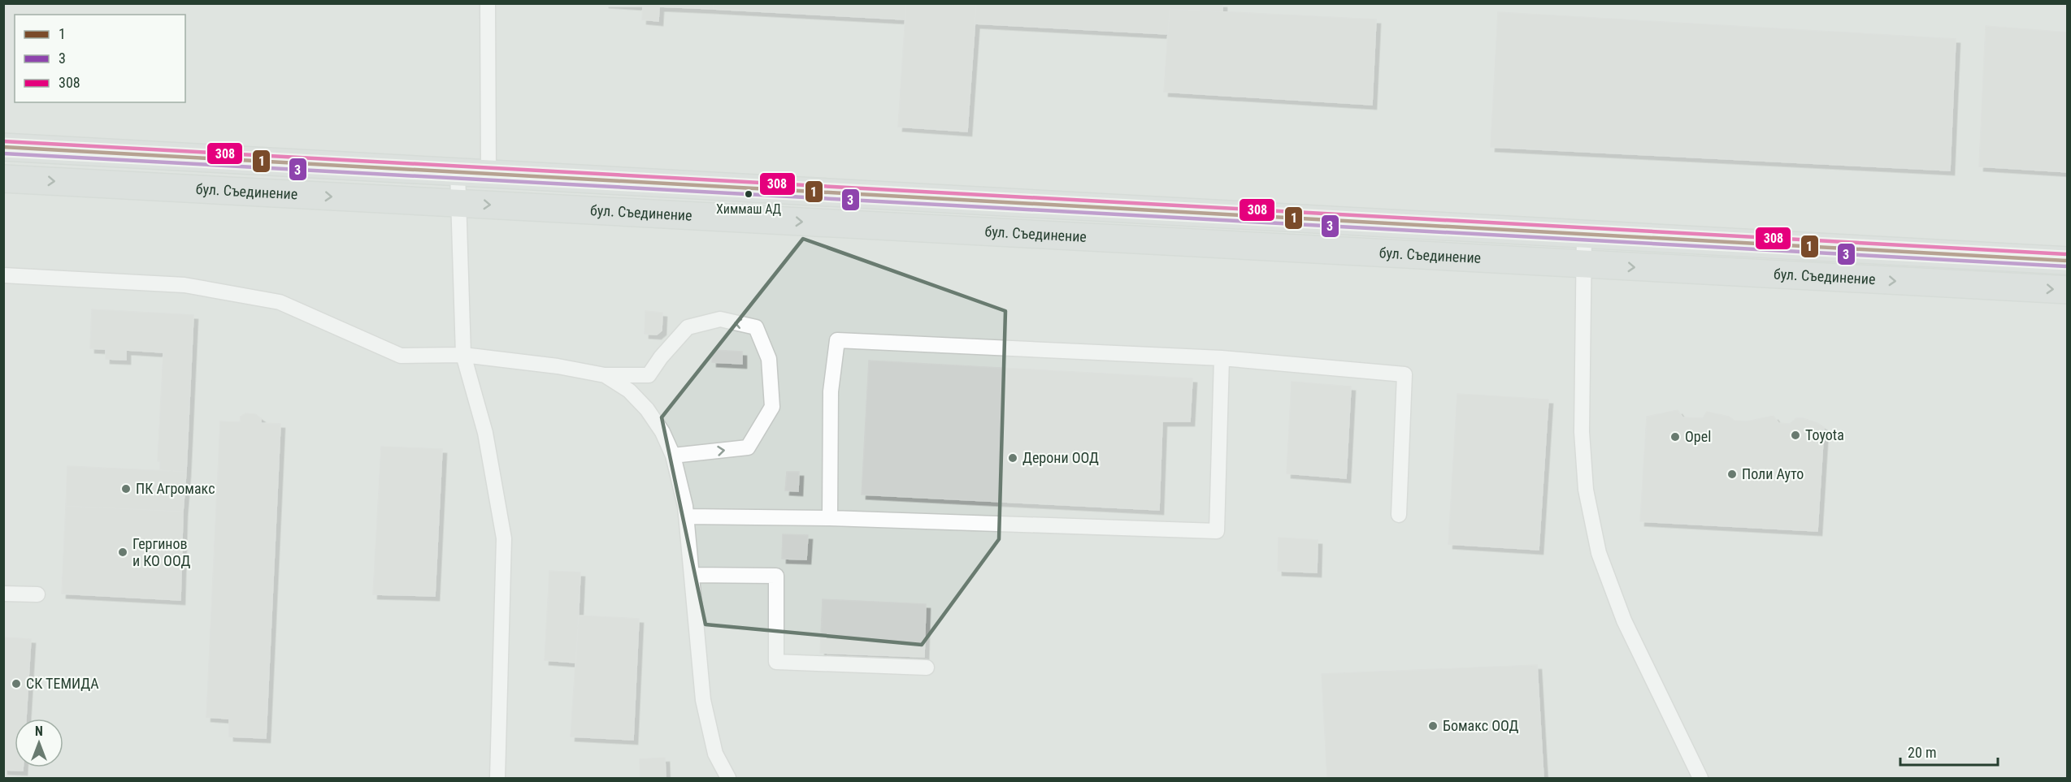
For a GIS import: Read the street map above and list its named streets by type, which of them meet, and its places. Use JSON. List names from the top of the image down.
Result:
{
  "streets": {
    "main road": ["бул. Съединение"]
  },
  "places": [
    "Химмаш АД",
    "Toyota",
    "Opel",
    "Дерони ООД",
    "Поли Ауто",
    "ПК Агромакс",
    "Гергинов и КО ООД",
    "СК ТЕМИДА",
    "Бомакс ООД"
  ],
  "lines": ["transit line 308", "transit line 1", "transit line 3"],
  "legend": ["1", "3", "308"],
  "scale_bar": "20 m",
  "north": "top"
}
